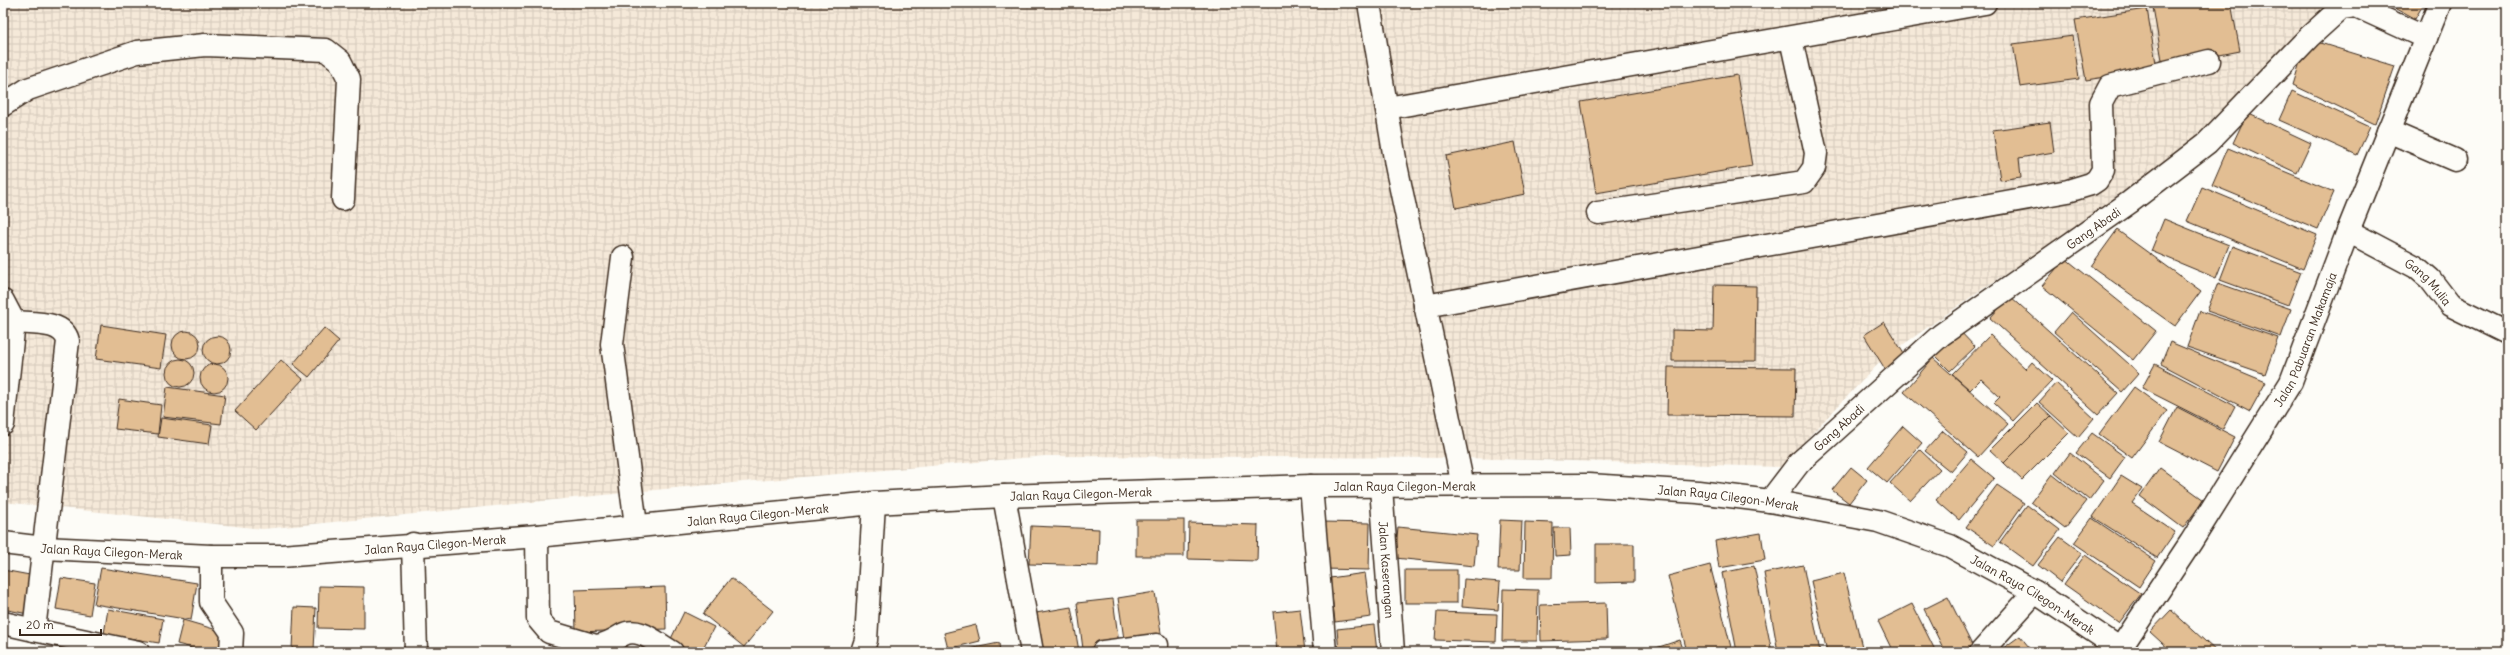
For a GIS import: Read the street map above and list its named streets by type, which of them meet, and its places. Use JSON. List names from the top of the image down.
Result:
{
  "streets": {
    "main road": [
      "Gang Abadi",
      "Gang Mulia",
      "Jalan Pabuaran Makamaja",
      "Jalan Raya Cilegon-Merak",
      "Jalan Kaserangan"
    ]
  },
  "crossings": [
    ["Gang Abadi", "Jalan Pabuaran Makamaja"],
    ["Gang Abadi", "Jalan Raya Cilegon-Merak"],
    ["Gang Mulia", "Jalan Pabuaran Makamaja"],
    ["Jalan Pabuaran Makamaja", "Jalan Raya Cilegon-Merak"],
    ["Jalan Raya Cilegon-Merak", "Jalan Kaserangan"]
  ],
  "scale_bar": "20 m"
}
